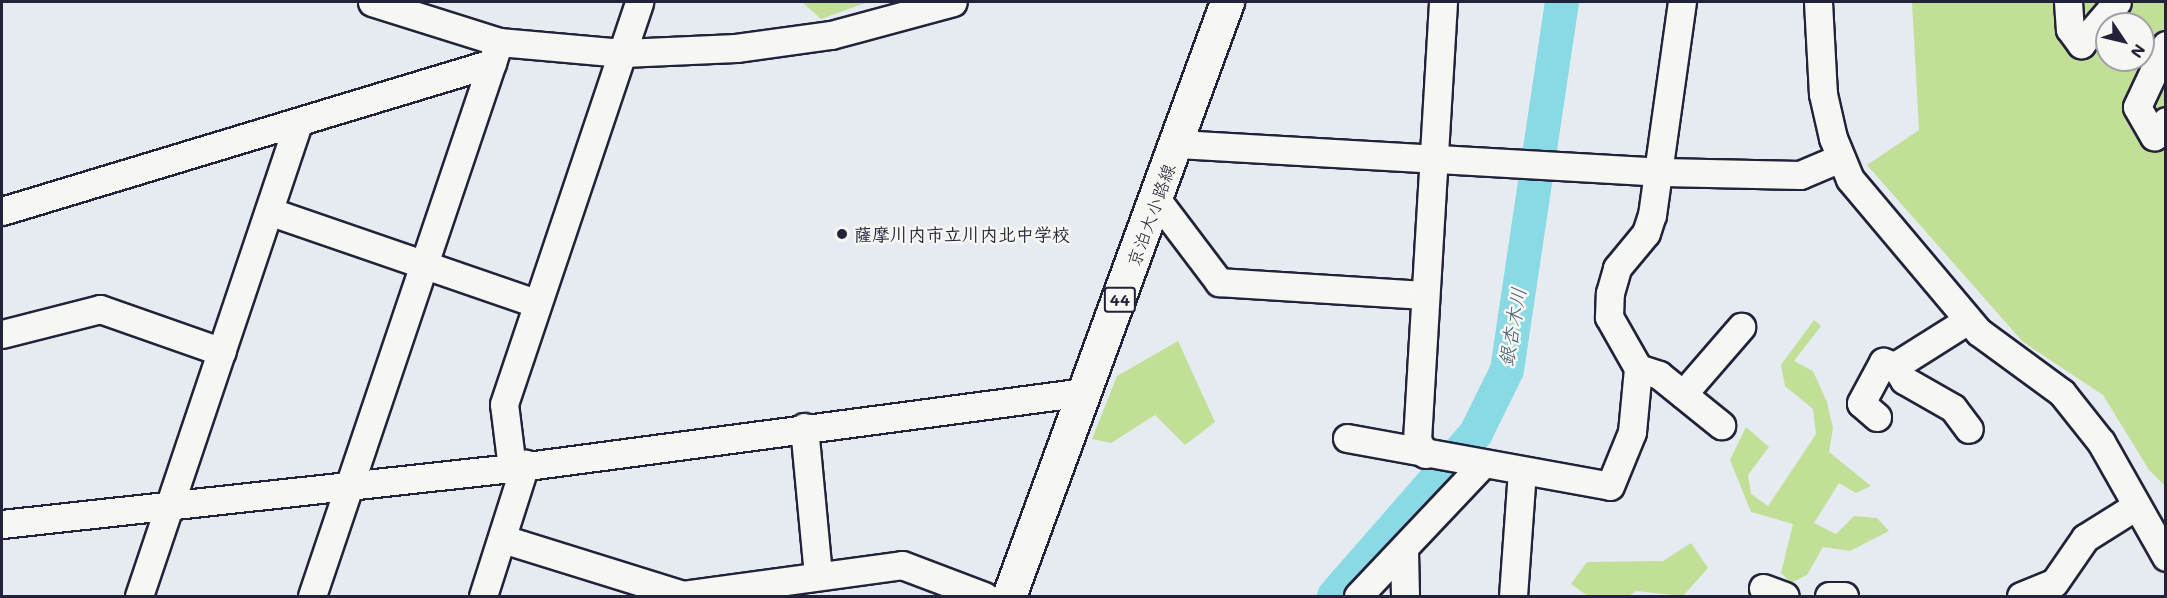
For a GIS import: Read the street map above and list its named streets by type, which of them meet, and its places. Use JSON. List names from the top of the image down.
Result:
{
  "streets": {
    "main road": ["京泊大小路線", "44"]
  },
  "water": ["銀杏木川"],
  "places": ["薩摩川内市立川内北中学校"],
  "north": "bottom right"
}
